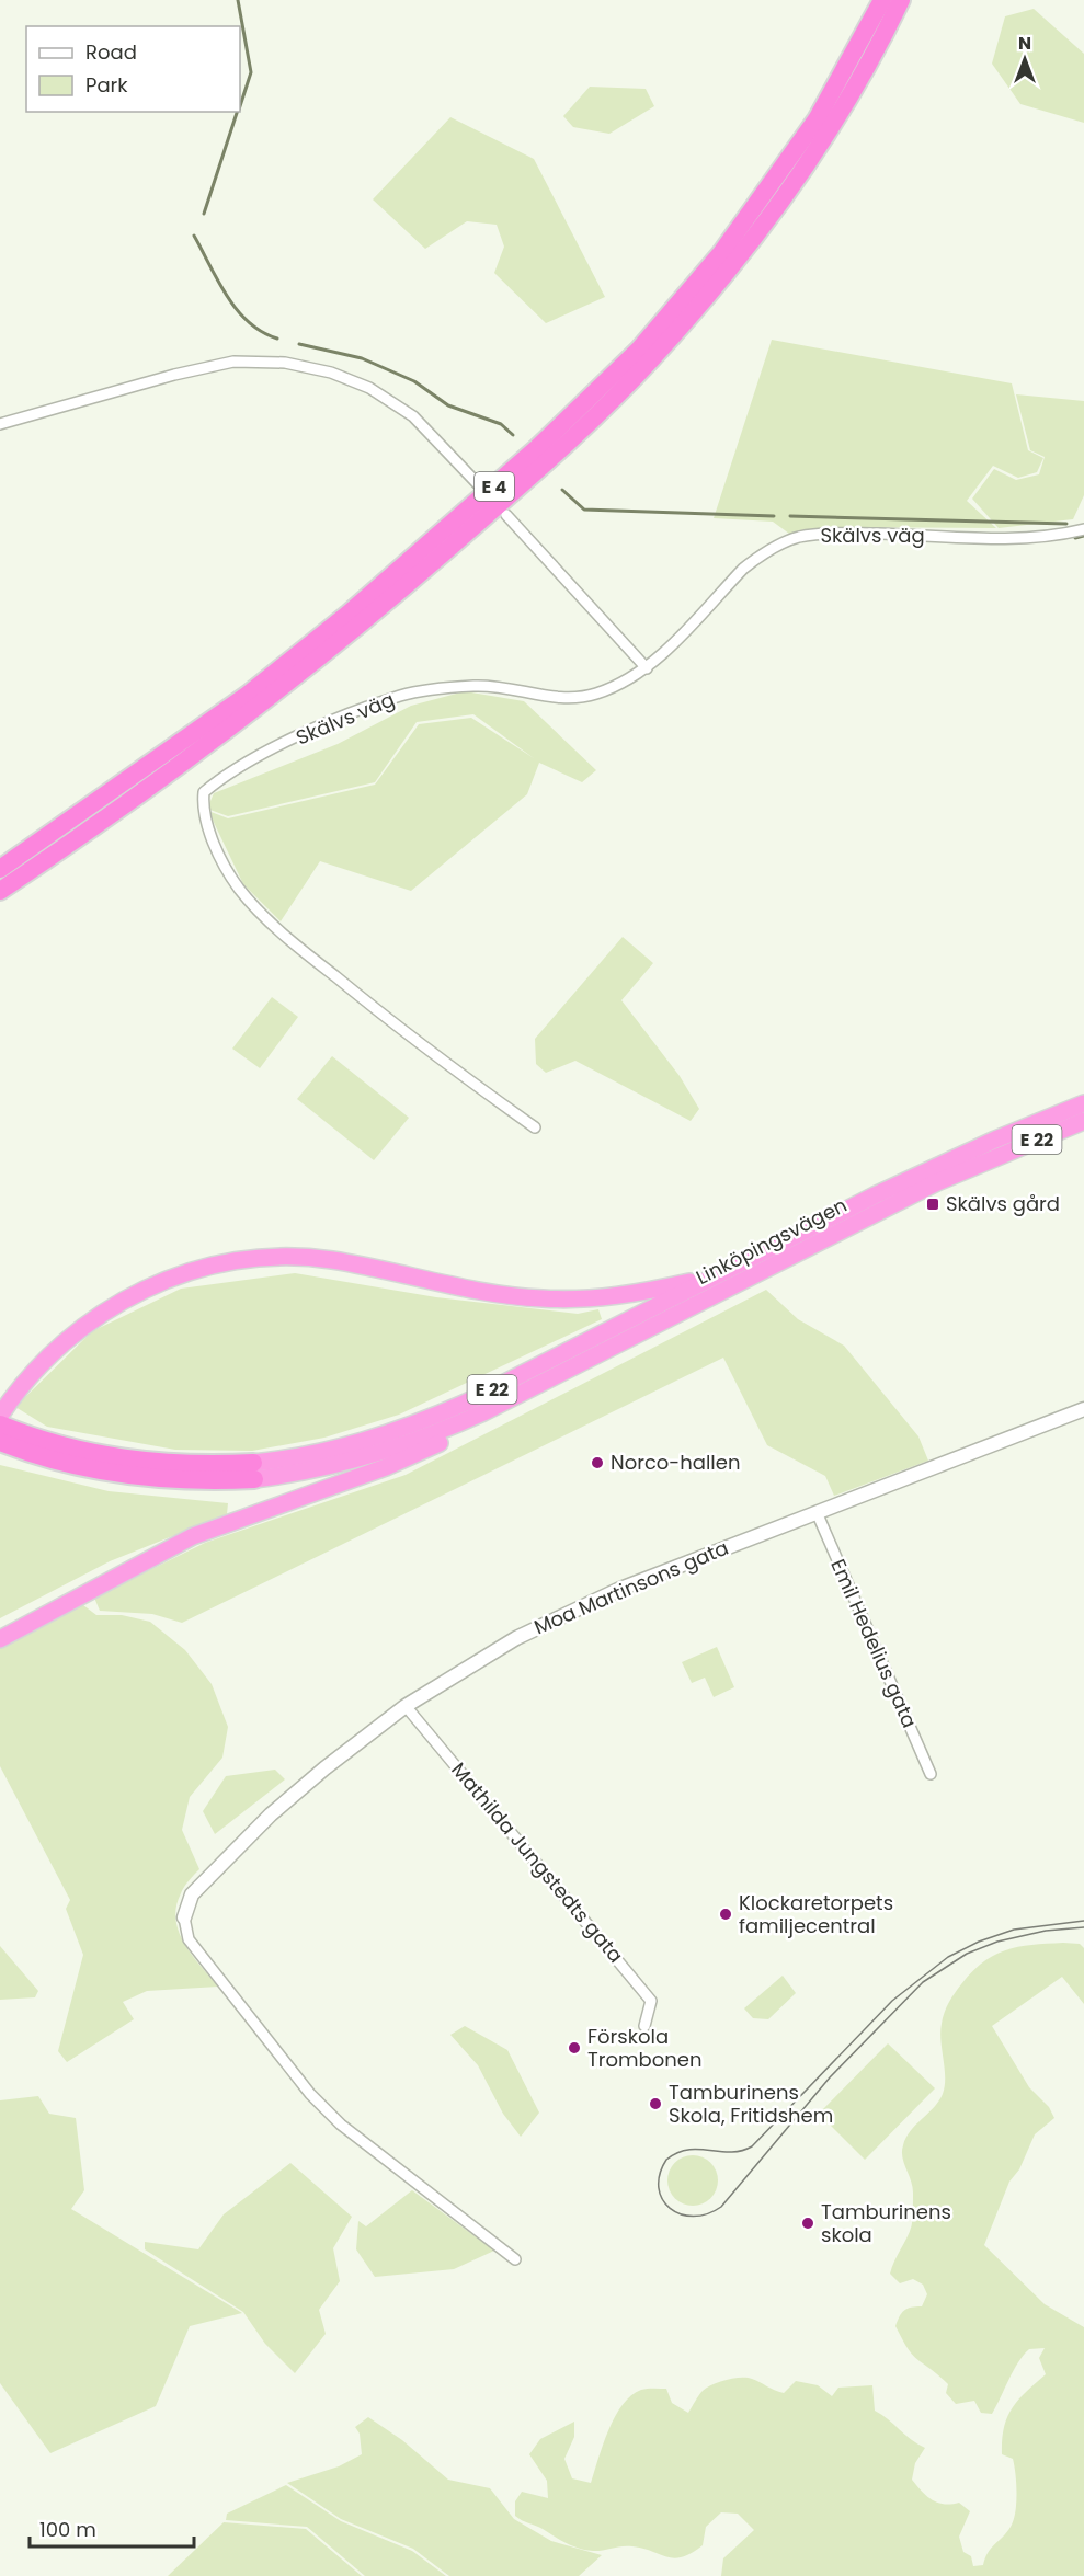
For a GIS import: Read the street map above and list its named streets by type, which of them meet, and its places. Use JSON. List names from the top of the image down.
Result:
{
  "streets": {
    "highway": ["E 4", "E 22", "Linköpingsvägen"],
    "street": [
      "Skälvs väg",
      "Moa Martinsons gata",
      "Emil Hedelius gata",
      "Mathilda Jungstedts gata"
    ]
  },
  "crossings": [
    ["E 22", "Linköpingsvägen"],
    ["Moa Martinsons gata", "Emil Hedelius gata"],
    ["Moa Martinsons gata", "Mathilda Jungstedts gata"]
  ],
  "places": {
    "transit": ["Skälvs gård"],
    "other": [
      "Norco-hallen",
      "Klockaretorpets familjecentral",
      "Förskola Trombonen",
      "Tamburinens Skola, Fritidshem",
      "Tamburinens skola"
    ]
  },
  "legend": ["Road", "Park"],
  "scale_bar": "100 m",
  "north": "top"
}
